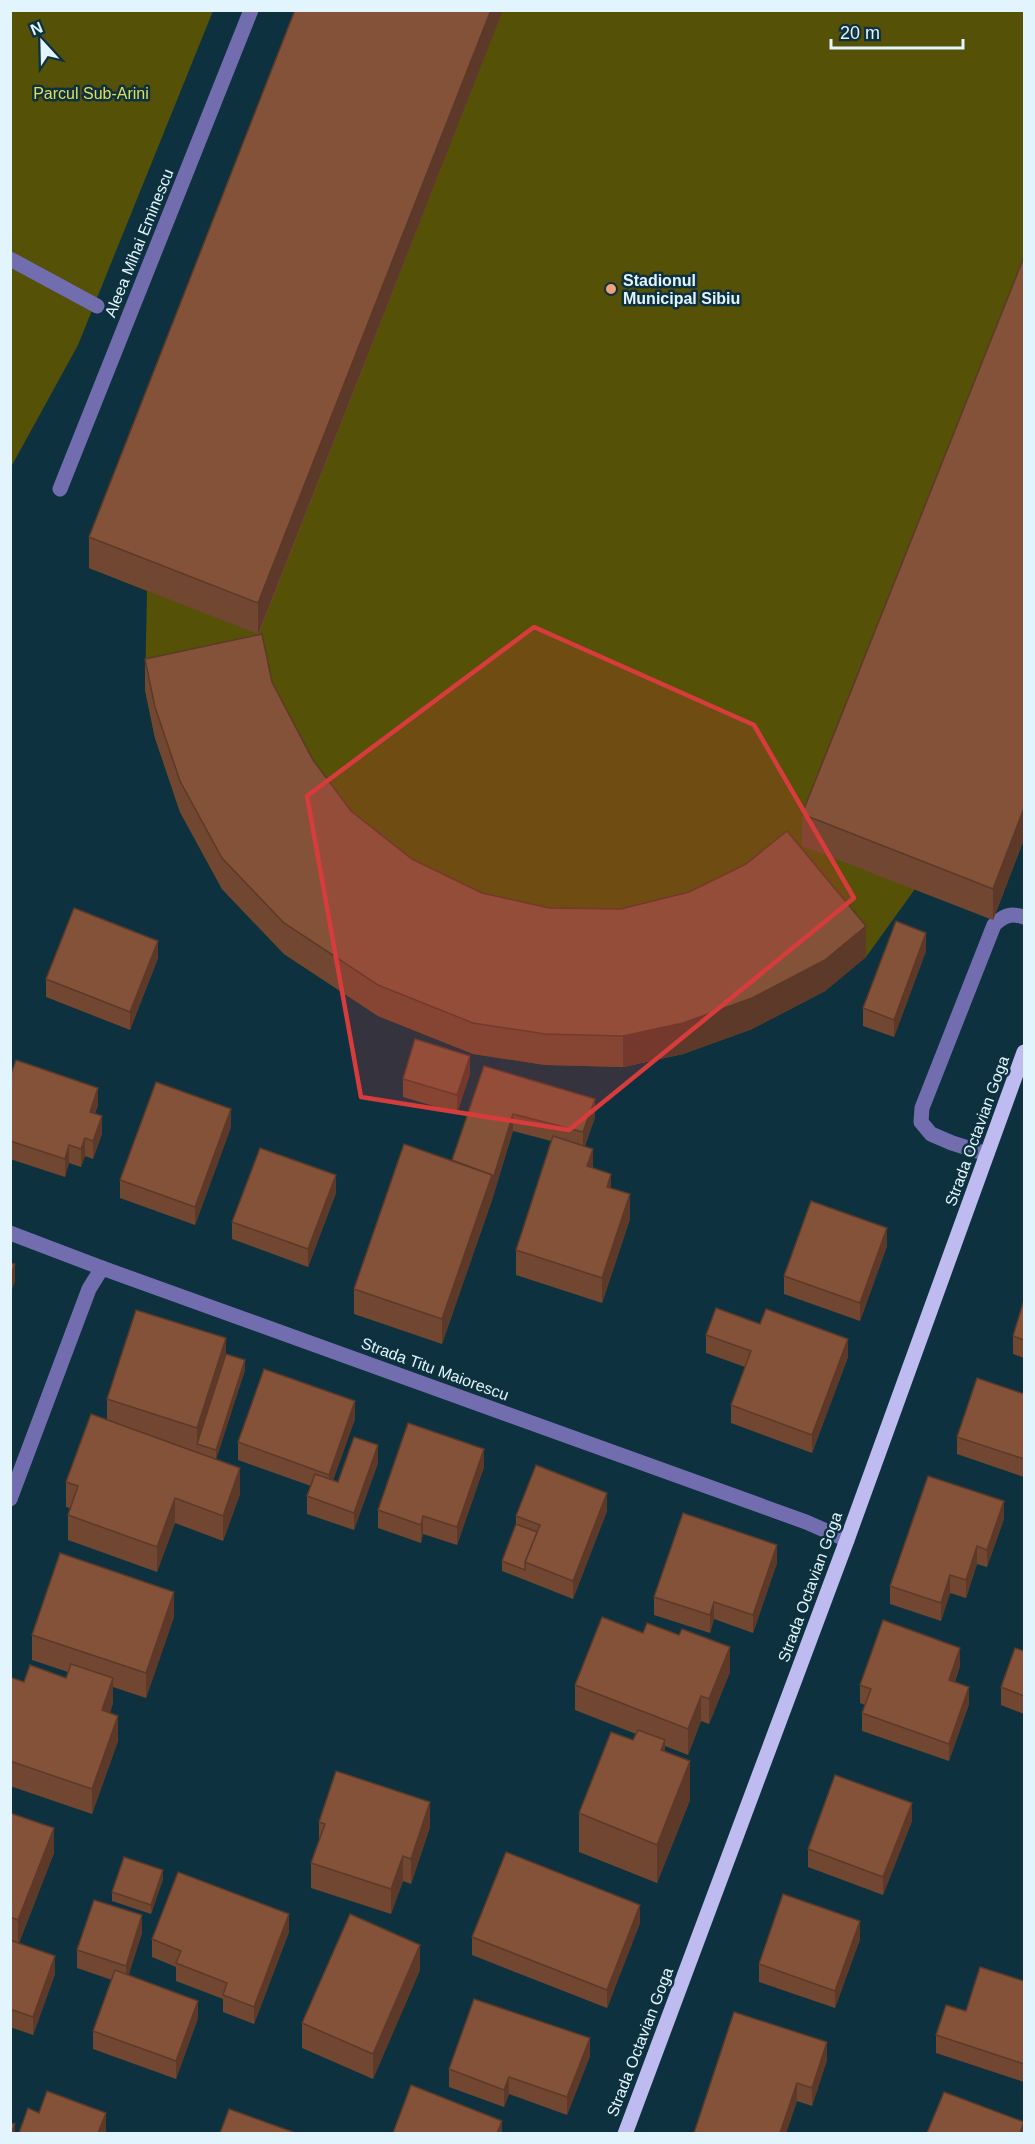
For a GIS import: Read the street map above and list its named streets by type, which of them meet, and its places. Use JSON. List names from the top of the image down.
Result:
{
  "streets": {
    "main road": ["Strada Octavian Goga"],
    "street": ["Aleea Mihai Eminescu", "Strada Titu Maiorescu"]
  },
  "crossings": [
    ["Strada Octavian Goga", "Strada Titu Maiorescu"]
  ],
  "parks": ["Parcul Sub-Arini"],
  "places": ["Stadionul Municipal Sibiu"],
  "scale_bar": "20 m",
  "north": "top"
}
